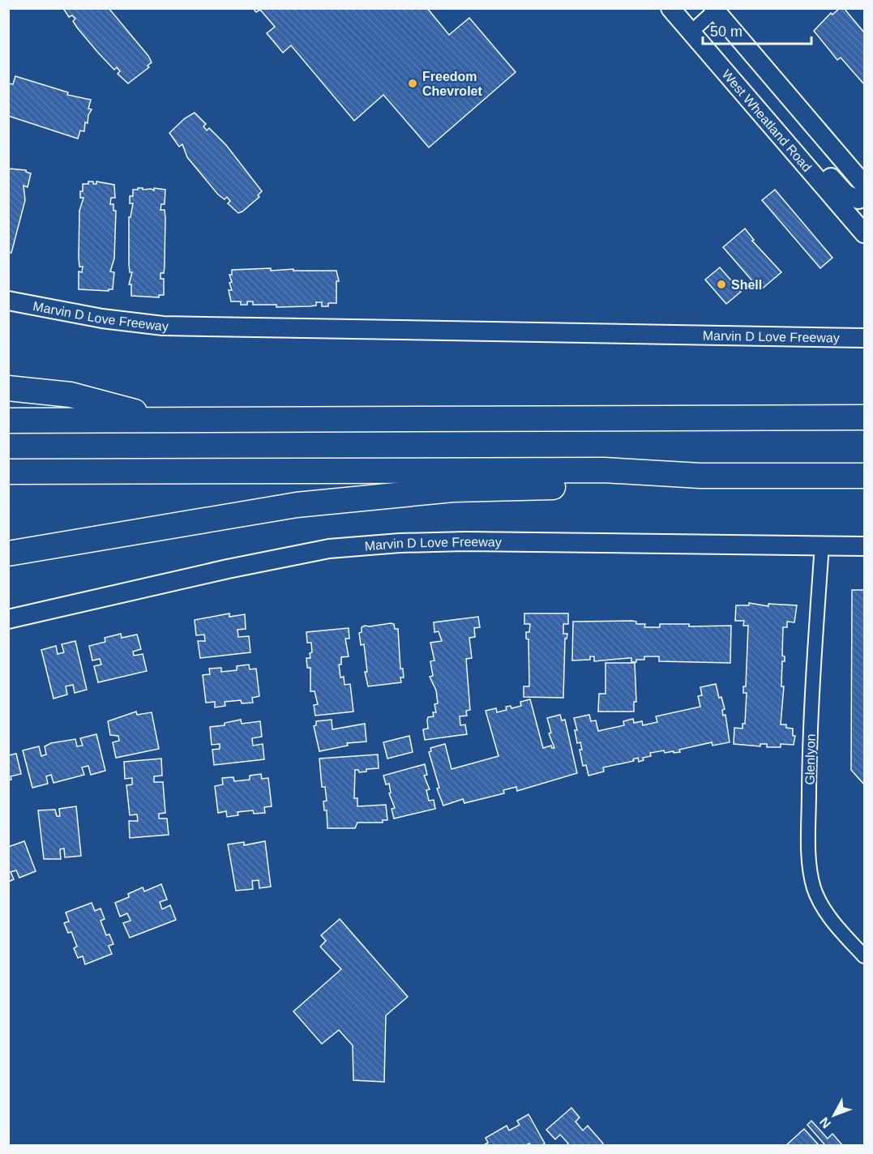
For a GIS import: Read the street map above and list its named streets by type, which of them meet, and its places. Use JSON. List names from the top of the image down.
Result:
{
  "streets": {
    "main road": ["West Wheatland Road", "Marvin D Love Freeway"],
    "street": ["Glenlyon"]
  },
  "crossings": [
    ["Marvin D Love Freeway", "Glenlyon"]
  ],
  "places": ["Freedom Chevrolet", "Shell"],
  "scale_bar": "50 m",
  "north": "bottom left"
}
